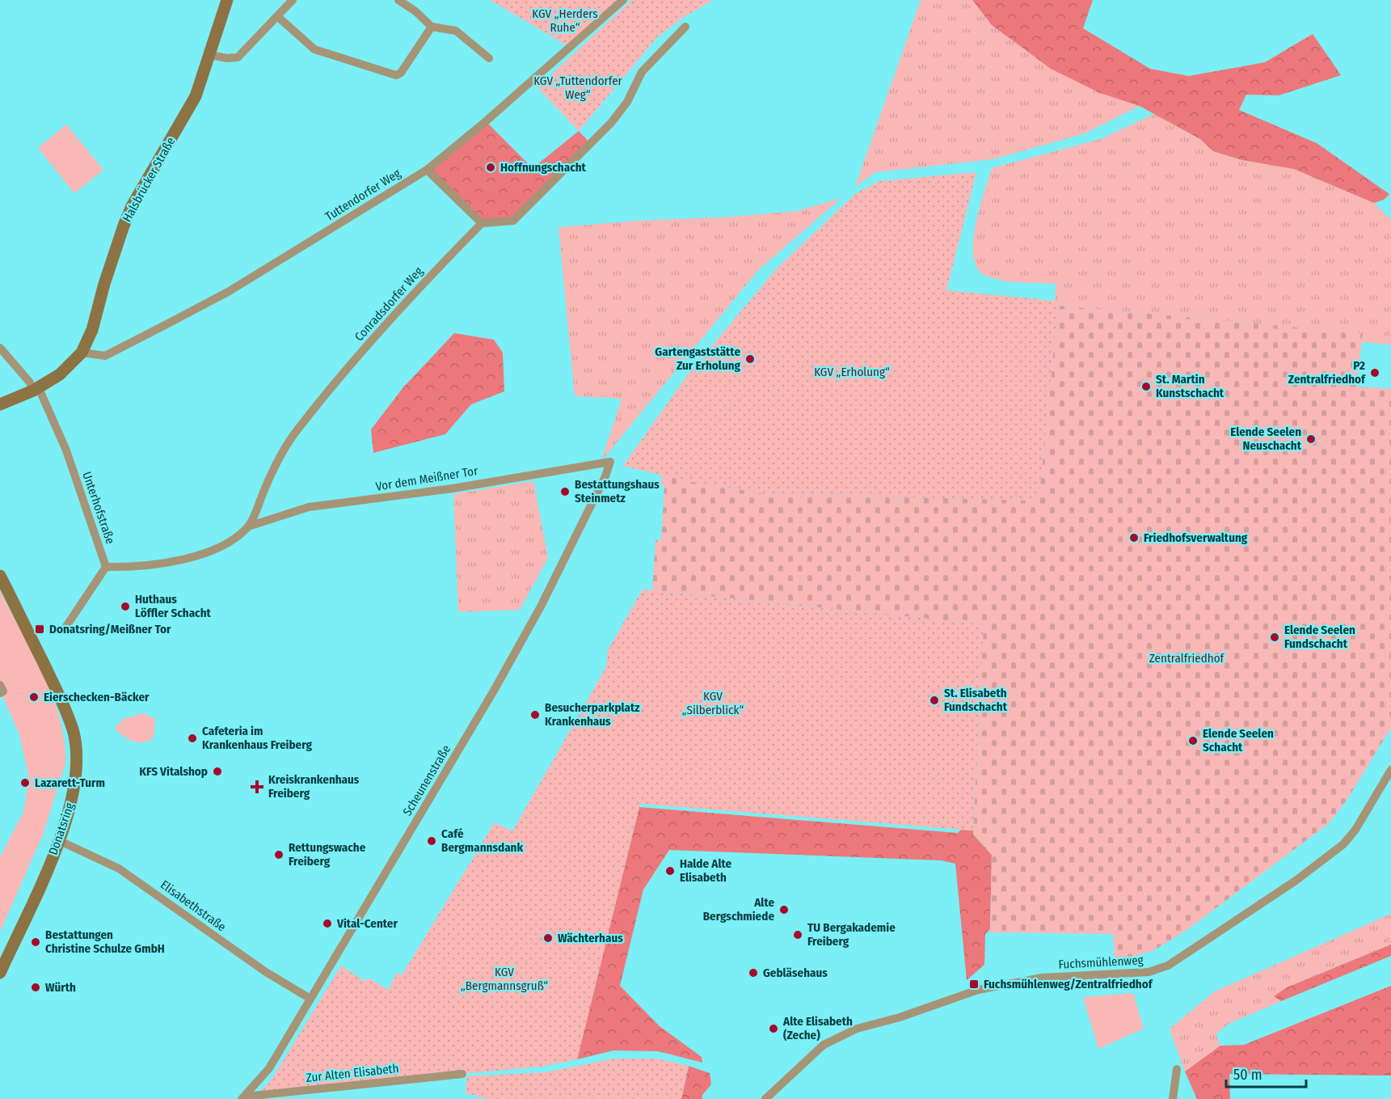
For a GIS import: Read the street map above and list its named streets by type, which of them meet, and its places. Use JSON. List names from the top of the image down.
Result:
{
  "streets": {
    "main road": ["Halsbrücker Straße", "Donatsring"],
    "street": [
      "Tuttendorfer Weg",
      "Conradsdorfer Weg",
      "Vor dem Meißner Tor",
      "Unterhofstraße",
      "Scheunenstraße",
      "Elisabethstraße",
      "Fuchsmühlenweg",
      "Zur Alten Elisabeth"
    ]
  },
  "crossings": [
    ["Halsbrücker Straße", "Tuttendorfer Weg"],
    ["Halsbrücker Straße", "Unterhofstraße"],
    ["Conradsdorfer Weg", "Vor dem Meißner Tor"],
    ["Conradsdorfer Weg", "Unterhofstraße"],
    ["Vor dem Meißner Tor", "Scheunenstraße"],
    ["Scheunenstraße", "Elisabethstraße"],
    ["Scheunenstraße", "Zur Alten Elisabeth"],
    ["Donatsring", "Elisabethstraße"]
  ],
  "parks": [
    "KGV „Herders Ruhe“",
    "KGV „Tuttendorfer Weg“",
    "KGV „Erholung“",
    "Zentralfriedhof",
    "KGV „Silberblick“",
    "KGV „Bergmannsgruß“"
  ],
  "places": {
    "other": [
      "Hoffnungschacht",
      "Gartengaststätte Zur Erholung",
      "P2 Zentralfriedhof",
      "St. Martin Kunstschacht",
      "Elende Seelen Neuschacht",
      "Bestattungshaus Steinmetz",
      "Friedhofsverwaltung",
      "Huthaus Löffler Schacht",
      "Elende Seelen Fundschacht",
      "Eierschecken-Bäcker",
      "St. Elisabeth Fundschacht",
      "Besucherparkplatz Krankenhaus",
      "Cafeteria im Krankenhaus Freiberg",
      "Elende Seelen Schacht",
      "KFS Vitalshop",
      "Lazarett-Turm",
      "Café Bergmannsdank",
      "Rettungswache Freiberg",
      "Halde Alte Elisabeth",
      "Alte Bergschmiede",
      "Vital-Center",
      "TU Bergakademie Freiberg",
      "Wächterhaus",
      "Bestattungen Christine Schulze GmbH",
      "Gebläsehaus",
      "Würth",
      "Alte Elisabeth (Zeche)"
    ],
    "transit": ["Donatsring/Meißner Tor", "Fuchsmühlenweg/Zentralfriedhof"],
    "health": ["Kreiskrankenhaus Freiberg"]
  },
  "scale_bar": "50 m"
}
